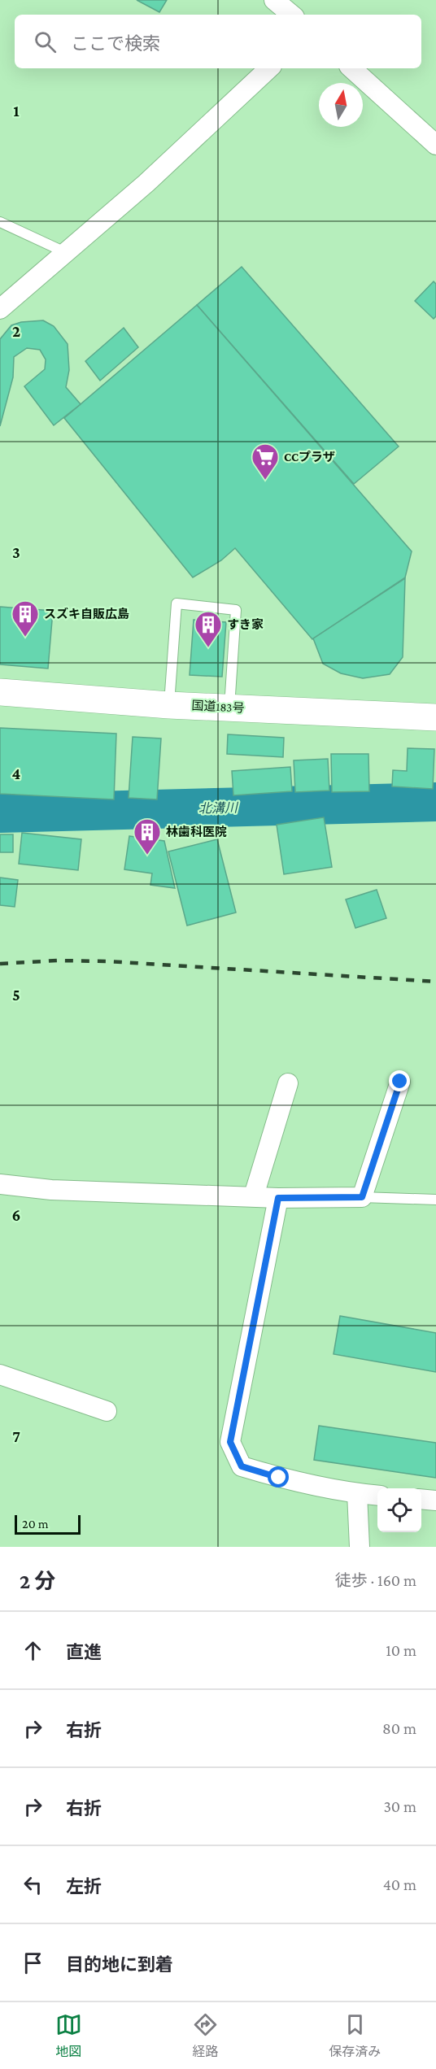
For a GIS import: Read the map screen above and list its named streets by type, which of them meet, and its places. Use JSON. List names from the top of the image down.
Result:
{
  "streets": {
    "highway": ["国道183号"]
  },
  "water": ["北溝川"],
  "places": {
    "supermarket": ["CCプラザ"],
    "building": ["スズキ自販広島", "すき家", "林歯科医院"]
  },
  "scale_bar": "20 m",
  "north": "top",
  "page": {
    "search": "ここで検索",
    "scale": "20 m",
    "heading": ["2 分", "徒歩 · 160 m"],
    "list": [
      ["直進", "10 m"],
      ["右折", "80 m"],
      ["右折", "30 m"],
      ["左折", "40 m"],
      "目的地に到着"
    ],
    "nav": ["地図", "経路", "保存済み"]
  },
  "grid": {
    "rows": [
      "1",
      "2",
      "3",
      "4",
      "5",
      "6",
      "7"
    ]
  }
}
